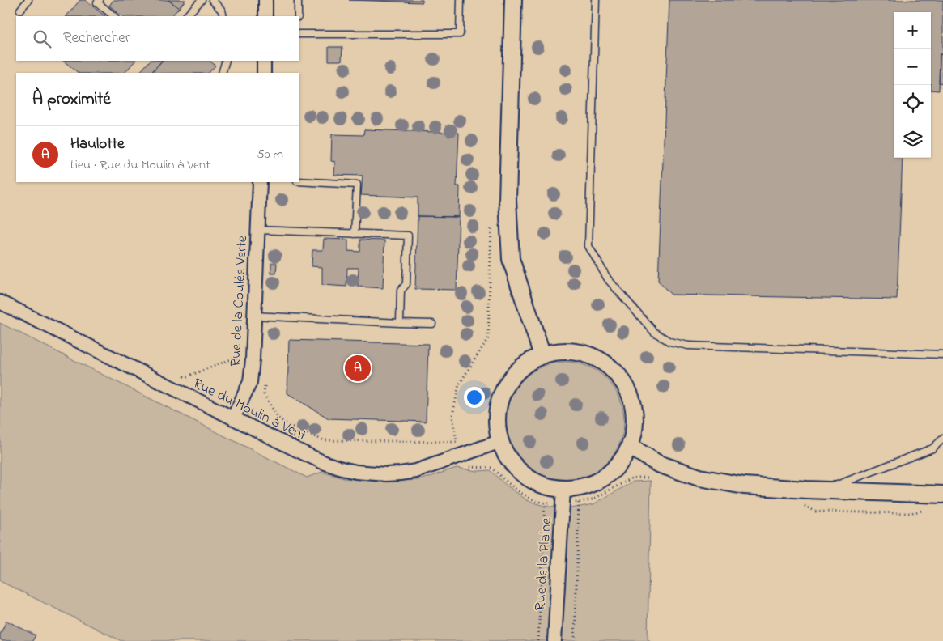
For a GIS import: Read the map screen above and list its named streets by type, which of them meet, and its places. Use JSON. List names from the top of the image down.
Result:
{
  "streets": {
    "street": ["Rue de la Coulée Verte", "Rue du Moulin à Vent", "Rue de la Plaine"]
  },
  "crossings": [
    ["Rue de la Coulée Verte", "Rue du Moulin à Vent"],
    ["Rue du Moulin à Vent", "Rue de la Plaine"]
  ],
  "page": {
    "map_buttons": ["+", "−"],
    "search": "Rechercher",
    "heading": "À proximité",
    "list": [
      {
        "mark": "A",
        "name": "Haulotte",
        "note": "Lieu · Rue du Moulin à Vent",
        "value": "50 m"
      }
    ],
    "pins": "A"
  }
}
